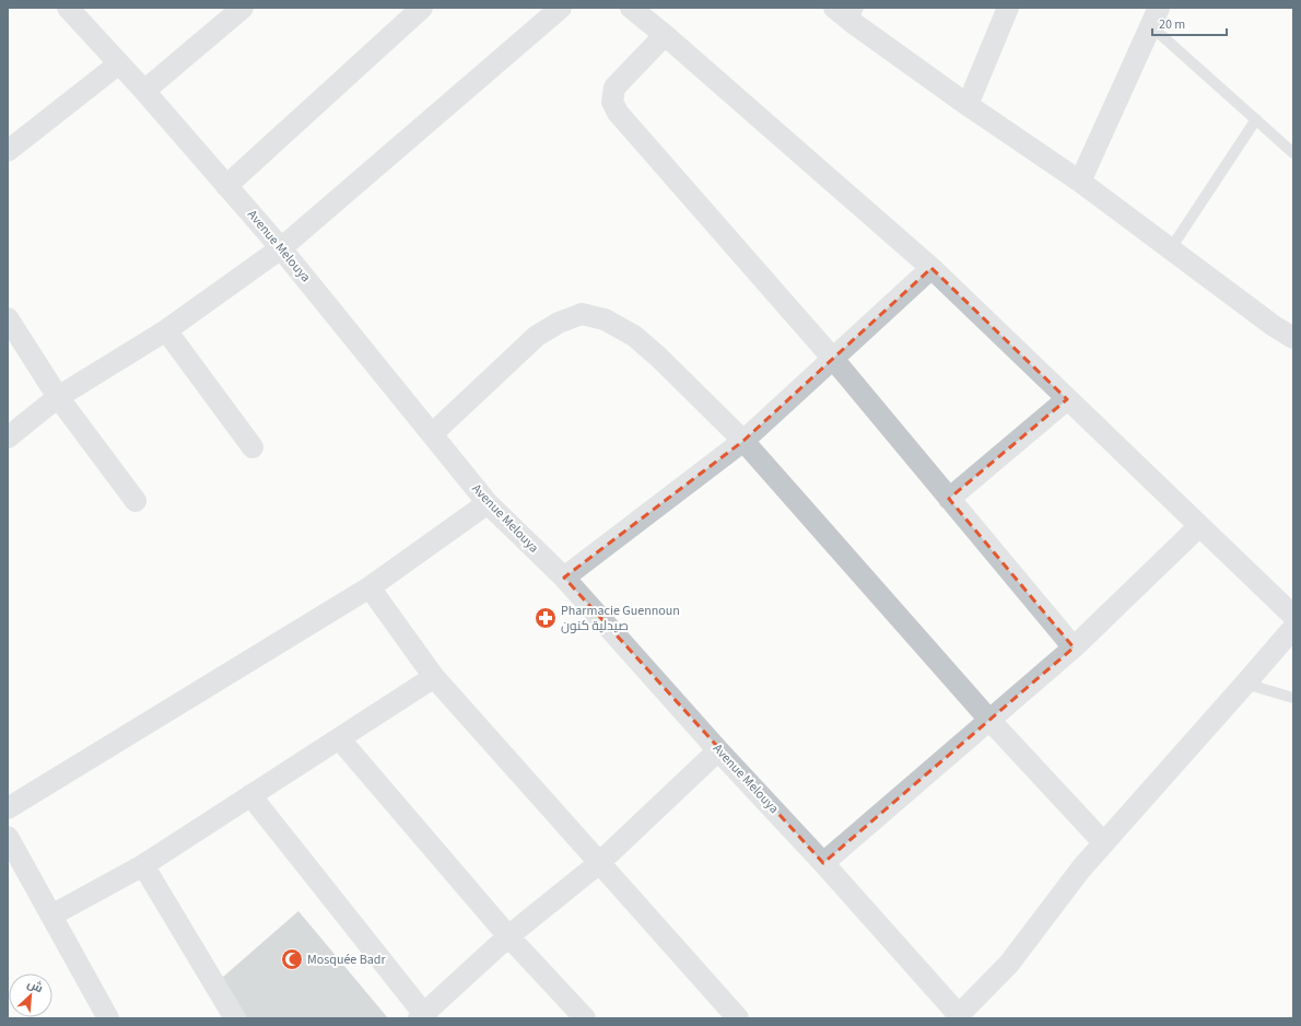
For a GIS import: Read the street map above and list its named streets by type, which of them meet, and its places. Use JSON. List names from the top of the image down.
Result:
{
  "streets": {
    "street": ["Avenue Melouya"]
  },
  "places": {
    "pharmacy": ["Pharmacie Guennoun صيدلية كنون"],
    "mosque": ["Mosquée Badr"]
  },
  "scale_bar": "20 m",
  "north": "top right"
}
